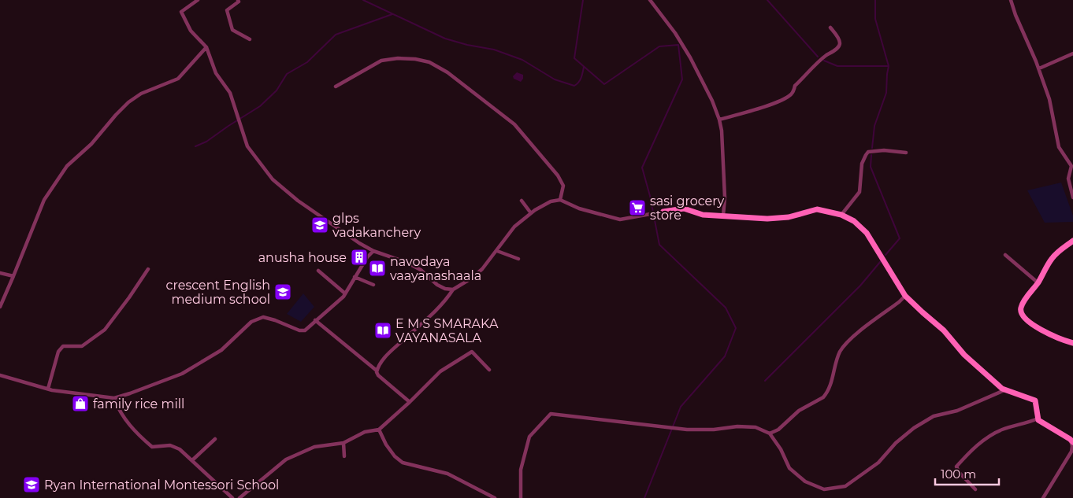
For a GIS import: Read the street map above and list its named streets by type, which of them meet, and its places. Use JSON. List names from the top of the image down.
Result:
{
  "places": {
    "supermarket": ["sasi grocery store"],
    "school or university": ["glps vadakanchery", "crescent English medium school", "Ryan International Montessori School"],
    "building": ["anusha house"],
    "library": ["navodaya vaayanashaala", "E M S SMARAKA VAYANASALA"],
    "shop": ["family rice mill"]
  },
  "scale_bar": "100 m"
}
